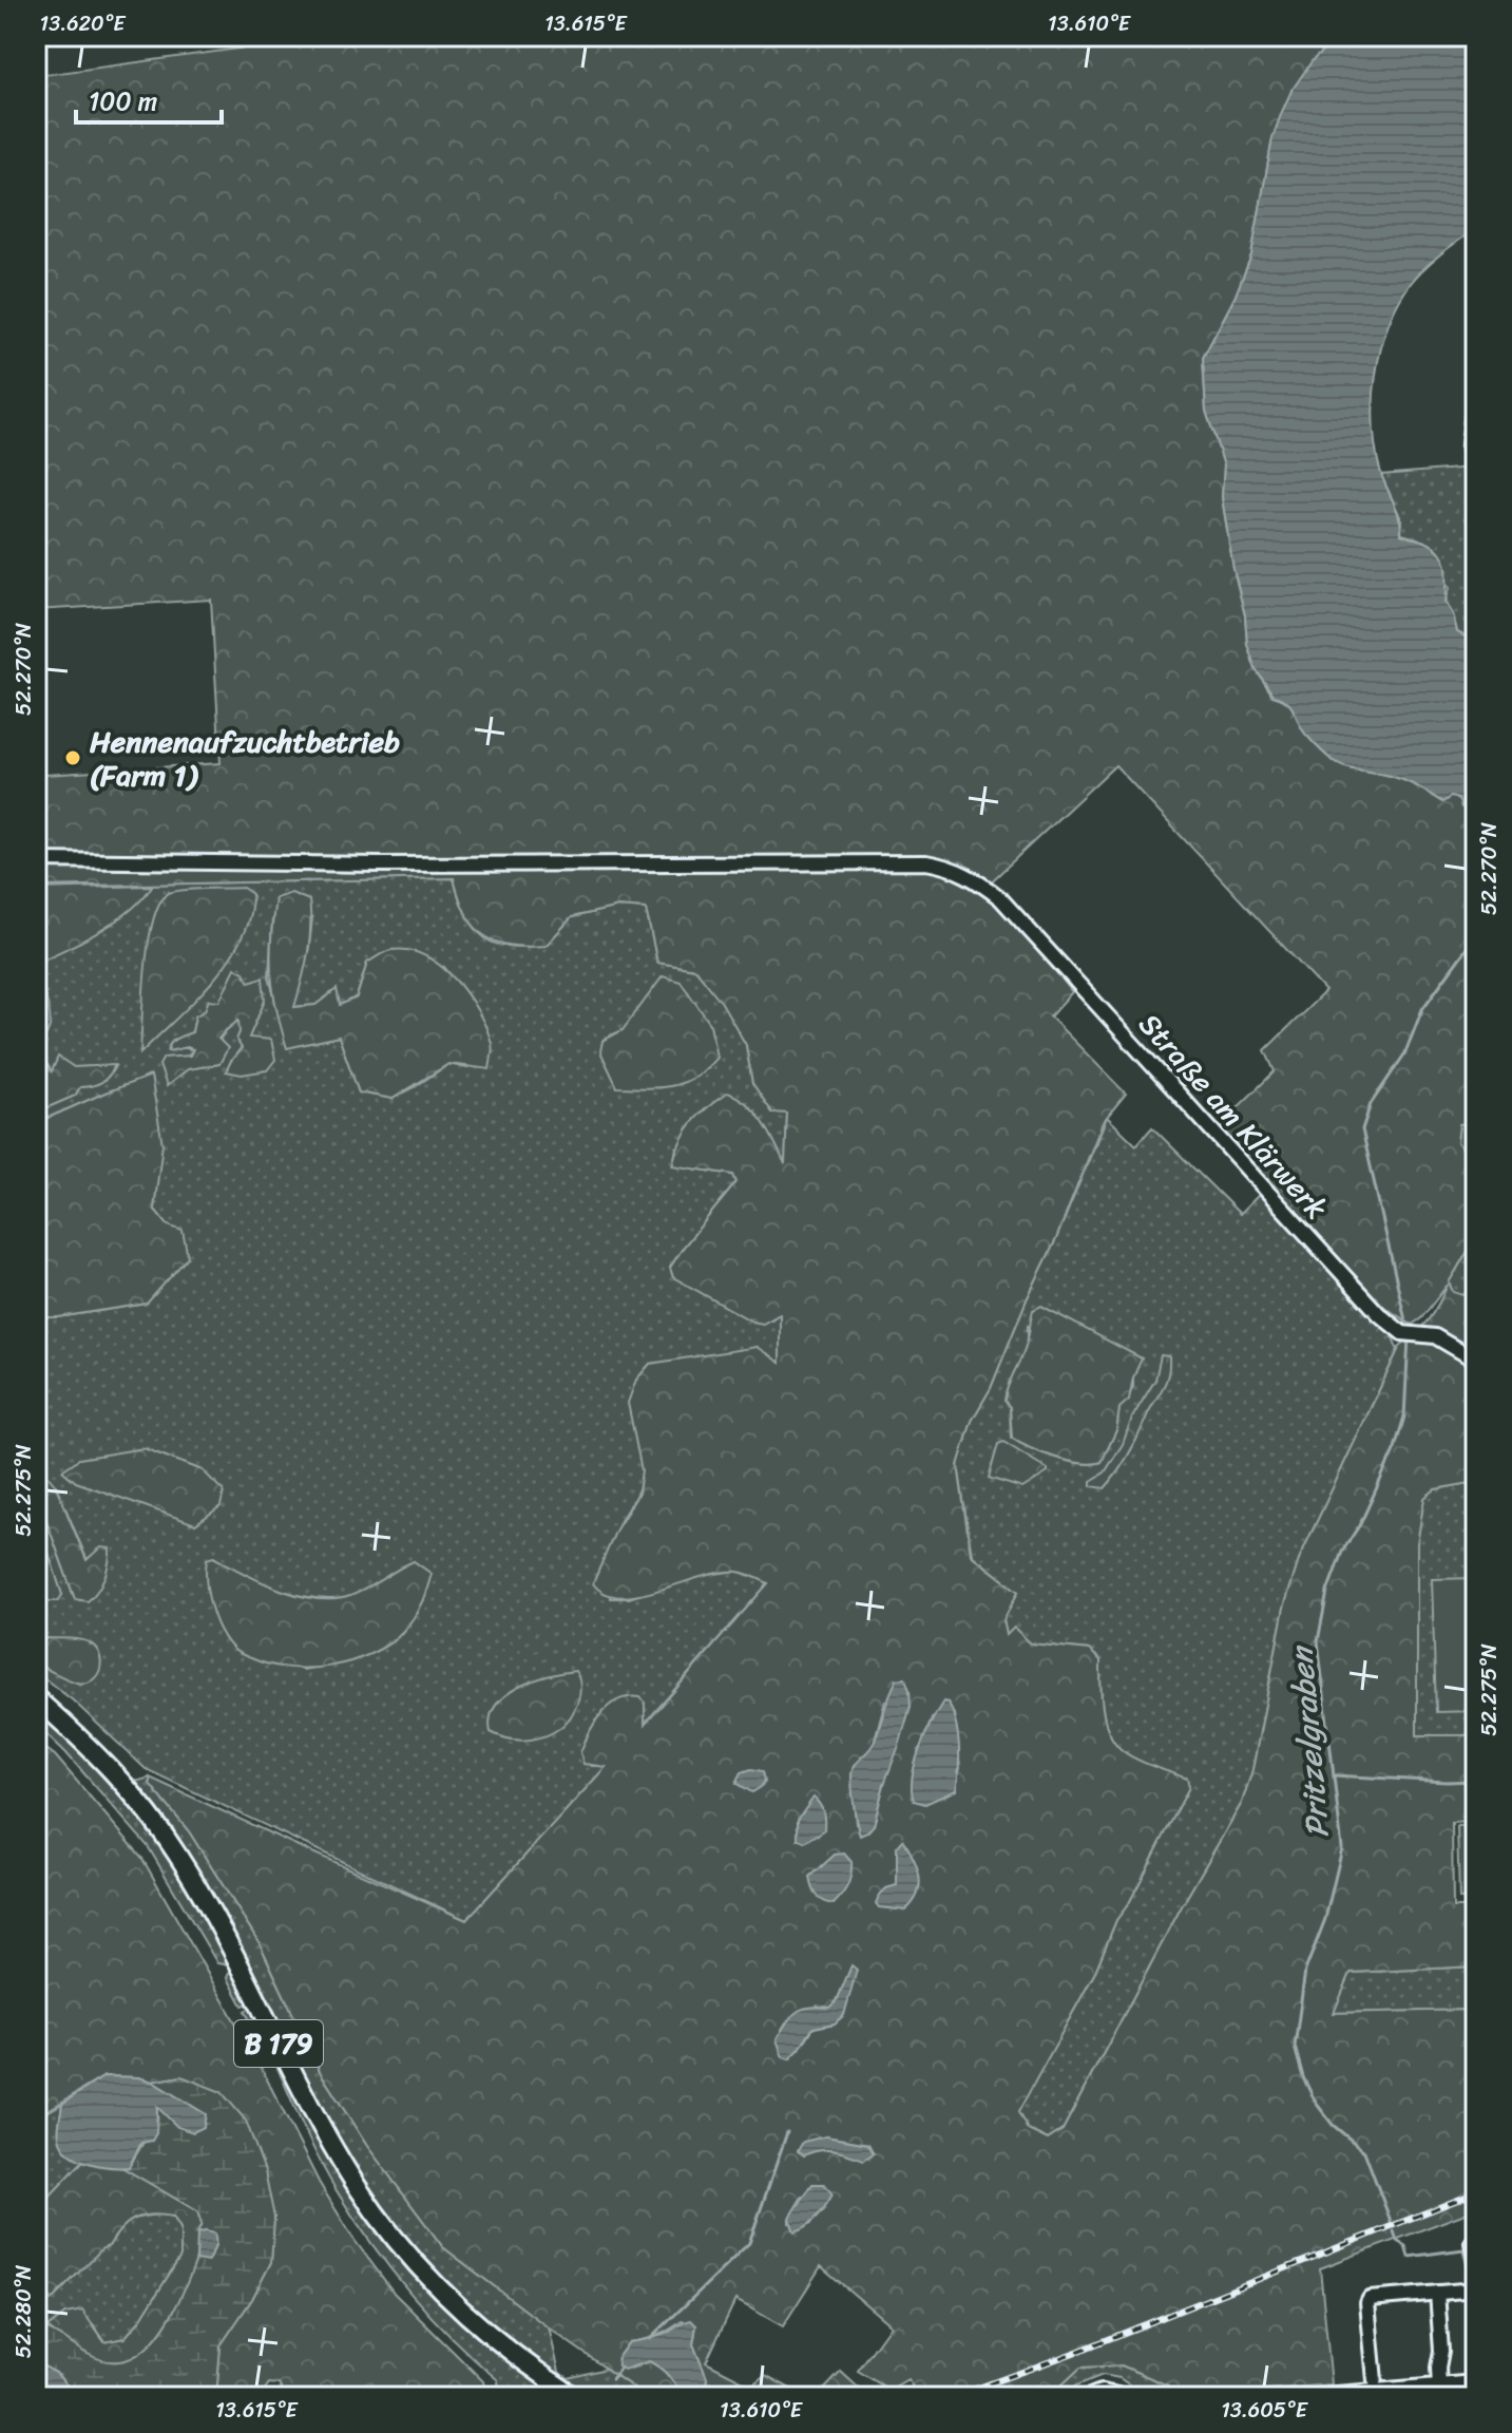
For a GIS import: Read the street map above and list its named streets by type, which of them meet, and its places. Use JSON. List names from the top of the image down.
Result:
{
  "streets": {
    "main road": ["B 179"],
    "street": ["Straße am Klärwerk"]
  },
  "water": ["Pritzelgraben"],
  "places": ["Hennenaufzuchtbetrieb (Farm 1)"],
  "scale_bar": "100 m",
  "coordinates": [
    "13.620°E",
    "13.615°E",
    "13.610°E",
    "52.270°N",
    "52.275°N",
    "52.280°N",
    "13.605°E"
  ]
}
